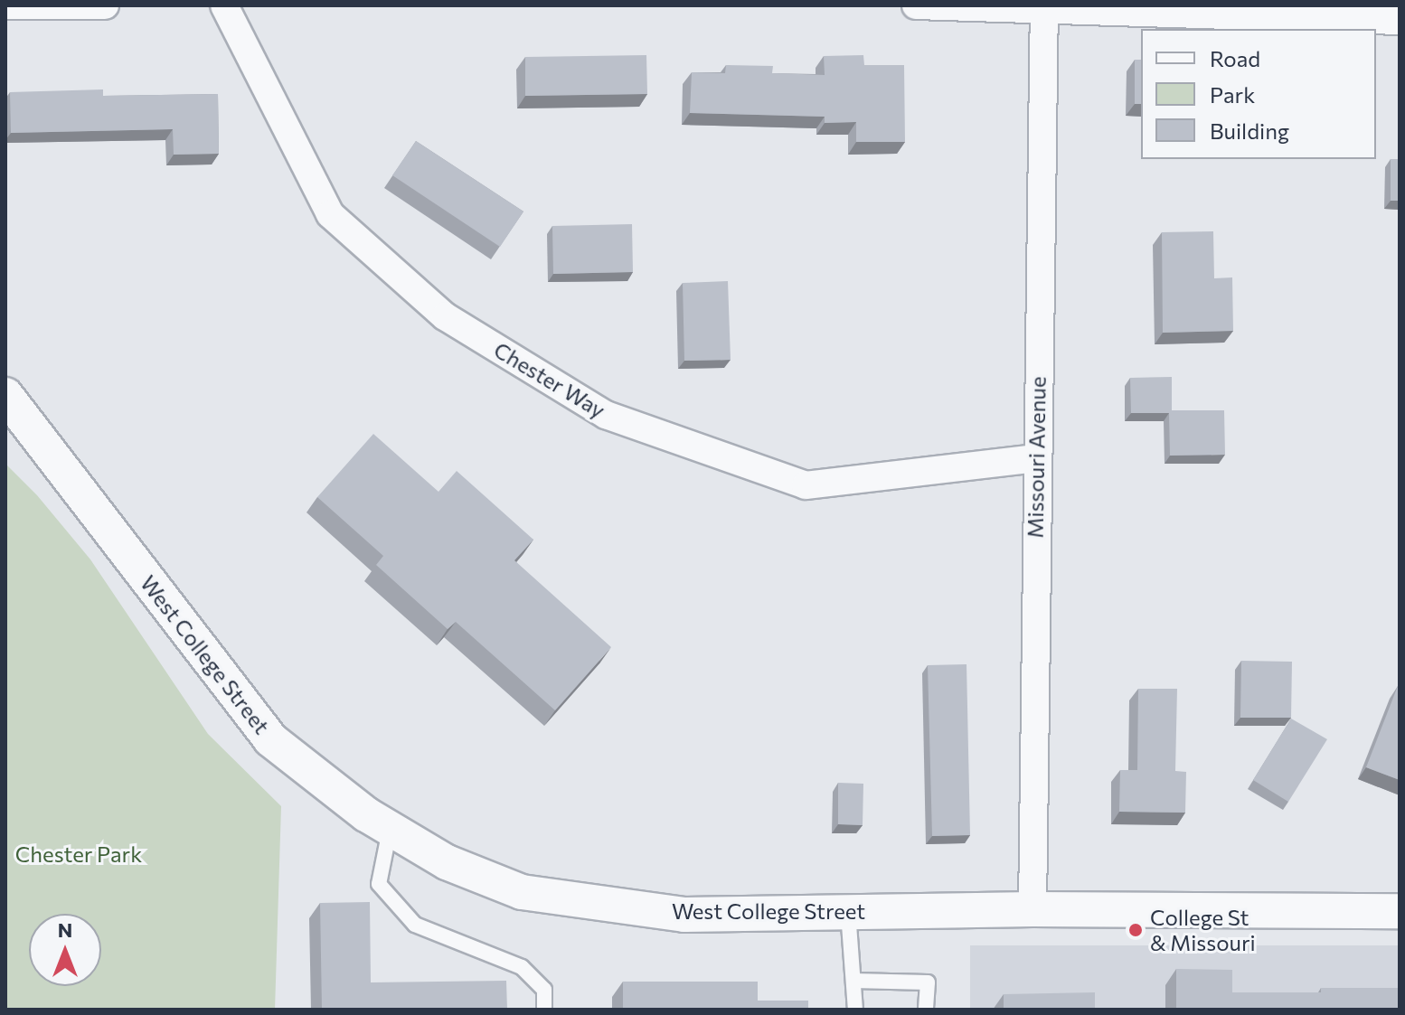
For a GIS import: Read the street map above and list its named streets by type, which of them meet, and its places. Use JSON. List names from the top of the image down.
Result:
{
  "streets": {
    "street": ["Chester Way", "Missouri Avenue", "West College Street"]
  },
  "crossings": [
    ["Chester Way", "Missouri Avenue"],
    ["Missouri Avenue", "West College Street"]
  ],
  "parks": ["Chester Park"],
  "places": ["College St & Missouri"],
  "legend": ["Road", "Park", "Building"],
  "north": "top"
}
